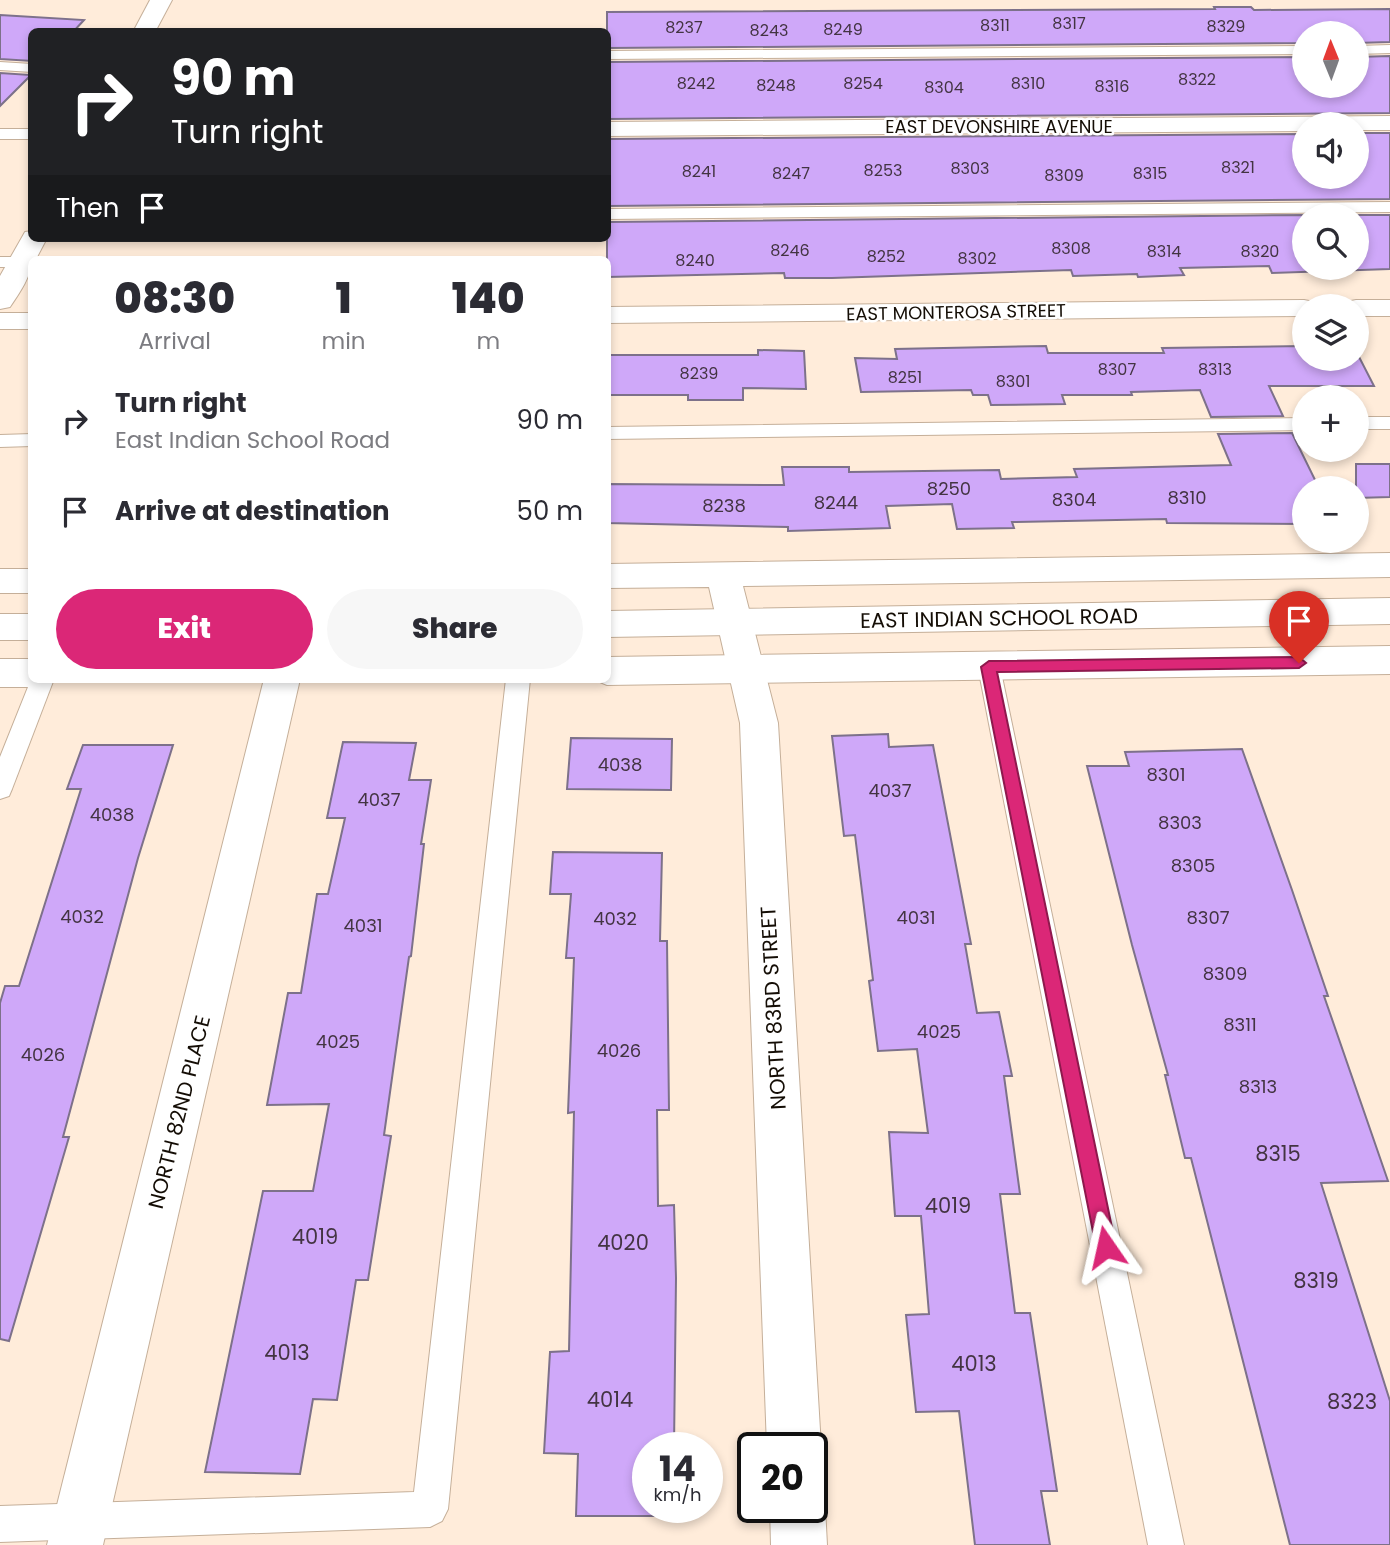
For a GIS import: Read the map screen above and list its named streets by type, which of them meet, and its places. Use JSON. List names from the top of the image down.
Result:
{
  "streets": {
    "street": [
      "EAST DEVONSHIRE AVENUE",
      "EAST MONTEROSA STREET",
      "EAST INDIAN SCHOOL ROAD",
      "NORTH 83RD STREET",
      "NORTH 82ND PLACE"
    ]
  },
  "crossings": [
    ["EAST INDIAN SCHOOL ROAD", "NORTH 83RD STREET"]
  ],
  "house_numbers": [
    "8317",
    "8311",
    "8329",
    "8237",
    "8249",
    "8243",
    "8322",
    "8242",
    "8254",
    "8310",
    "8248",
    "8316",
    "8304",
    "8321",
    "8303",
    "8253",
    "8241",
    "8247",
    "8315",
    "8309",
    "8308",
    "8246",
    "8314",
    "8320",
    "8252",
    "8302",
    "8240",
    "8307",
    "8313",
    "8239",
    "8251",
    "8301",
    "8250",
    "8310",
    "8304",
    "8244",
    "8238",
    "4038",
    "8301",
    "4037",
    "4037",
    "4038",
    "8303",
    "8305",
    "4032",
    "4031",
    "8307",
    "4032",
    "4031",
    "8309",
    "8311",
    "4025",
    "4025",
    "4026",
    "4026",
    "8313",
    "8315",
    "4019",
    "4019",
    "4020",
    "8319",
    "4013",
    "4013",
    "4014",
    "8323"
  ],
  "north": "top",
  "page": {
    "map_buttons": ["+", "−"],
    "turn": ["90 m", "Turn right"],
    "then": "Then",
    "eta": [
      "08:30",
      "Arrival",
      "1",
      "min",
      "140",
      "m"
    ],
    "list": [
      {
        "name": "Turn right",
        "note": "East Indian School Road",
        "value": "90 m"
      },
      {
        "name": "Arrive at destination",
        "value": "50 m"
      }
    ],
    "buttons": ["Exit", "Share"],
    "speed": "14 km/h",
    "limit": "20"
  }
}
